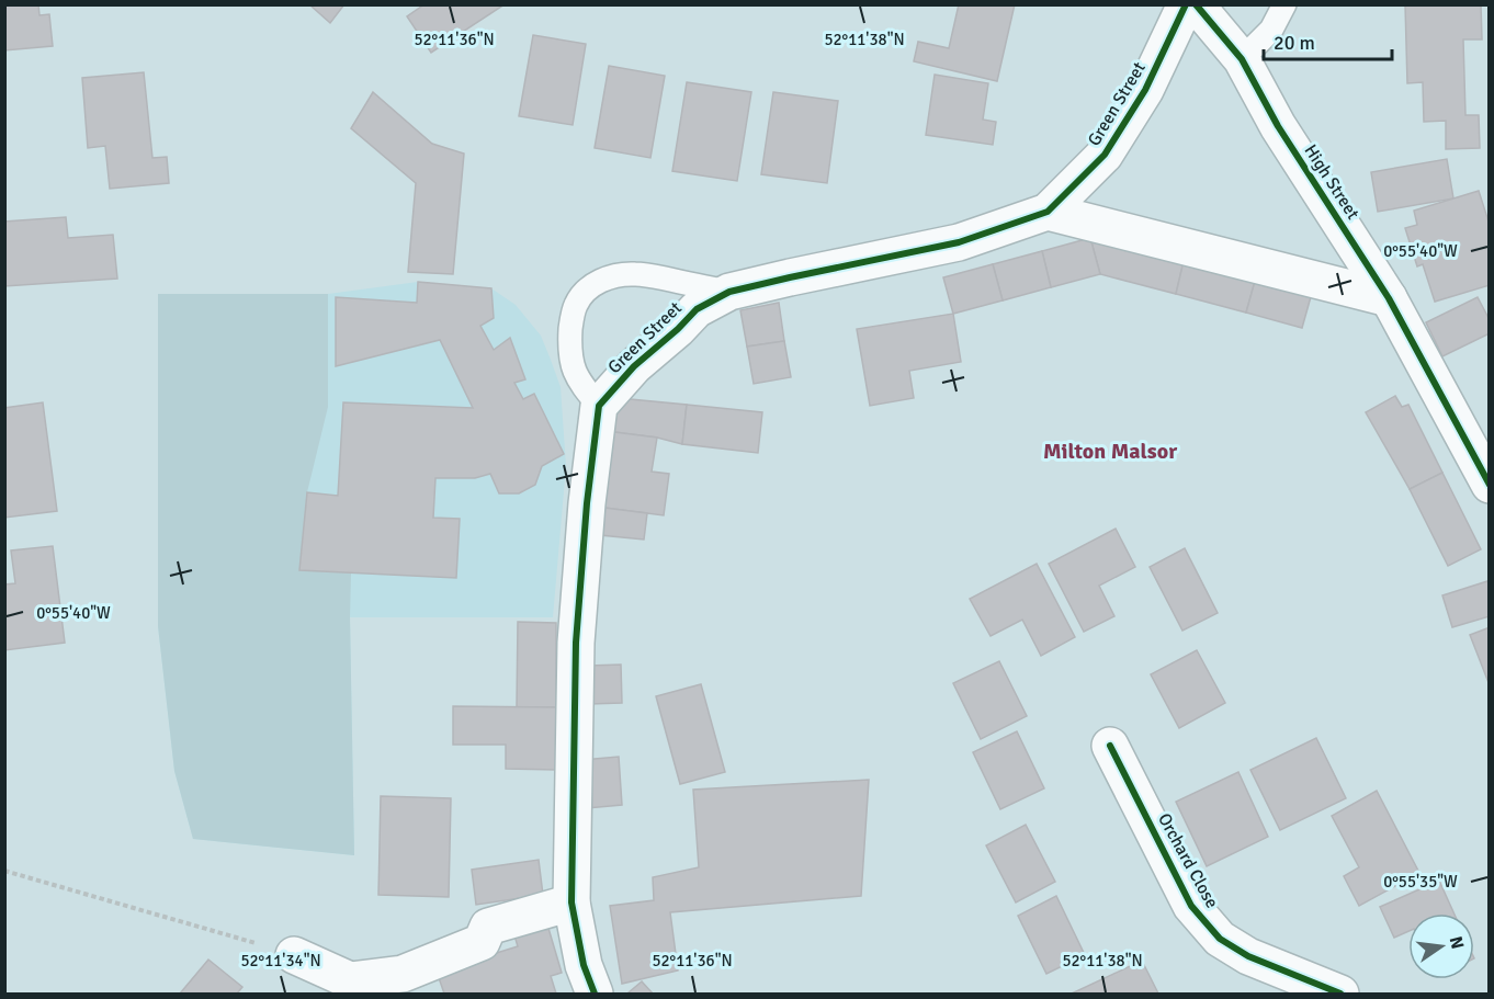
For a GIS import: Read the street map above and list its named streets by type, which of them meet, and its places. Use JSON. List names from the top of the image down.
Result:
{
  "streets": {
    "street": ["Green Street", "High Street", "Orchard Close"]
  },
  "districts": ["Milton Malsor"],
  "scale_bar": "20 m",
  "north": "right",
  "coordinates": [
    "52°11'38\"N",
    "52°11'36\"N",
    "0°55'40\"W",
    "0°55'35\"W",
    "52°11'34\"N"
  ]
}
